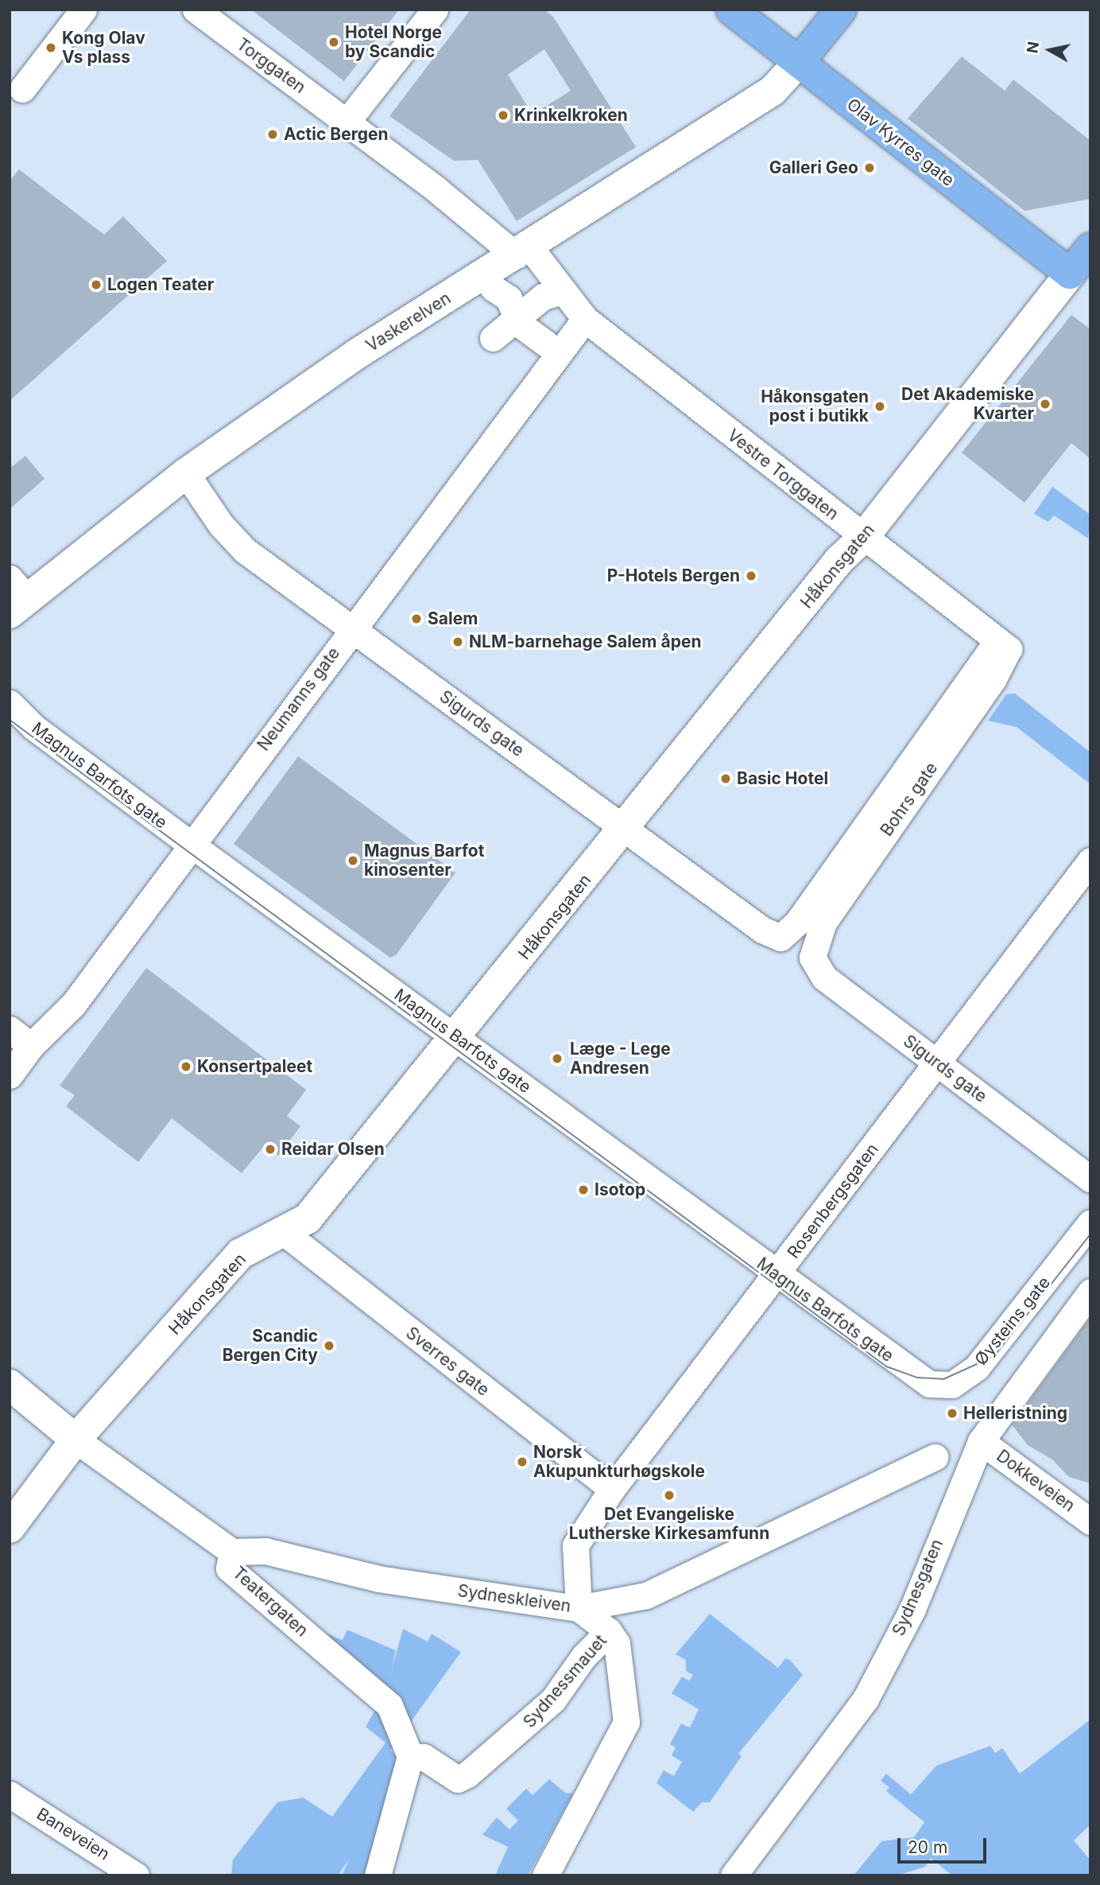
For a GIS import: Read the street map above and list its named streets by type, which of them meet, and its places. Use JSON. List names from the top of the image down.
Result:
{
  "streets": {
    "highway": ["Olav Kyrres gate"],
    "main road": ["Vaskerelven", "Håkonsgaten", "Teatergaten"],
    "street": [
      "Torggaten",
      "Vestre Torggaten",
      "Neumanns gate",
      "Sigurds gate",
      "Magnus Barfots gate",
      "Bohrs gate",
      "Rosenbergsgaten",
      "Øysteins gate",
      "Sverres gate",
      "Dokkeveien",
      "Sydnesgaten",
      "Sydneskleiven",
      "Sydnessmauet",
      "Baneveien"
    ]
  },
  "crossings": [
    ["Olav Kyrres gate", "Vaskerelven"],
    ["Olav Kyrres gate", "Håkonsgaten"],
    ["Vaskerelven", "Vestre Torggaten"],
    ["Vaskerelven", "Sigurds gate"],
    ["Vestre Torggaten", "Håkonsgaten"],
    ["Vestre Torggaten", "Neumanns gate"],
    ["Vestre Torggaten", "Bohrs gate"],
    ["Håkonsgaten", "Sigurds gate"],
    ["Håkonsgaten", "Magnus Barfots gate"],
    ["Håkonsgaten", "Sverres gate"],
    ["Håkonsgaten", "Teatergaten"],
    ["Neumanns gate", "Sigurds gate"],
    ["Neumanns gate", "Magnus Barfots gate"],
    ["Sigurds gate", "Bohrs gate"],
    ["Sigurds gate", "Rosenbergsgaten"],
    ["Magnus Barfots gate", "Rosenbergsgaten"],
    ["Magnus Barfots gate", "Øysteins gate"],
    ["Rosenbergsgaten", "Sverres gate"],
    ["Rosenbergsgaten", "Sydneskleiven"],
    ["Dokkeveien", "Sydnesgaten"],
    ["Sydneskleiven", "Teatergaten"],
    ["Teatergaten", "Sydnessmauet"]
  ],
  "places": [
    "Hotel Norge by Scandic",
    "Kong Olav Vs plass",
    "Krinkelkroken",
    "Actic Bergen",
    "Galleri Geo",
    "Logen Teater",
    "Det Akademiske Kvarter",
    "Håkonsgaten post i butikk",
    "P-Hotels Bergen",
    "Salem",
    "NLM-barnehage Salem åpen",
    "Basic Hotel",
    "Magnus Barfot kinosenter",
    "Læge - Lege Andresen",
    "Konsertpaleet",
    "Reidar Olsen",
    "Isotop",
    "Scandic Bergen City",
    "Helleristning",
    "Norsk Akupunkturhøgskole",
    "Det Evangeliske Lutherske Kirkesamfunn"
  ],
  "scale_bar": "20 m",
  "north": "left"
}
